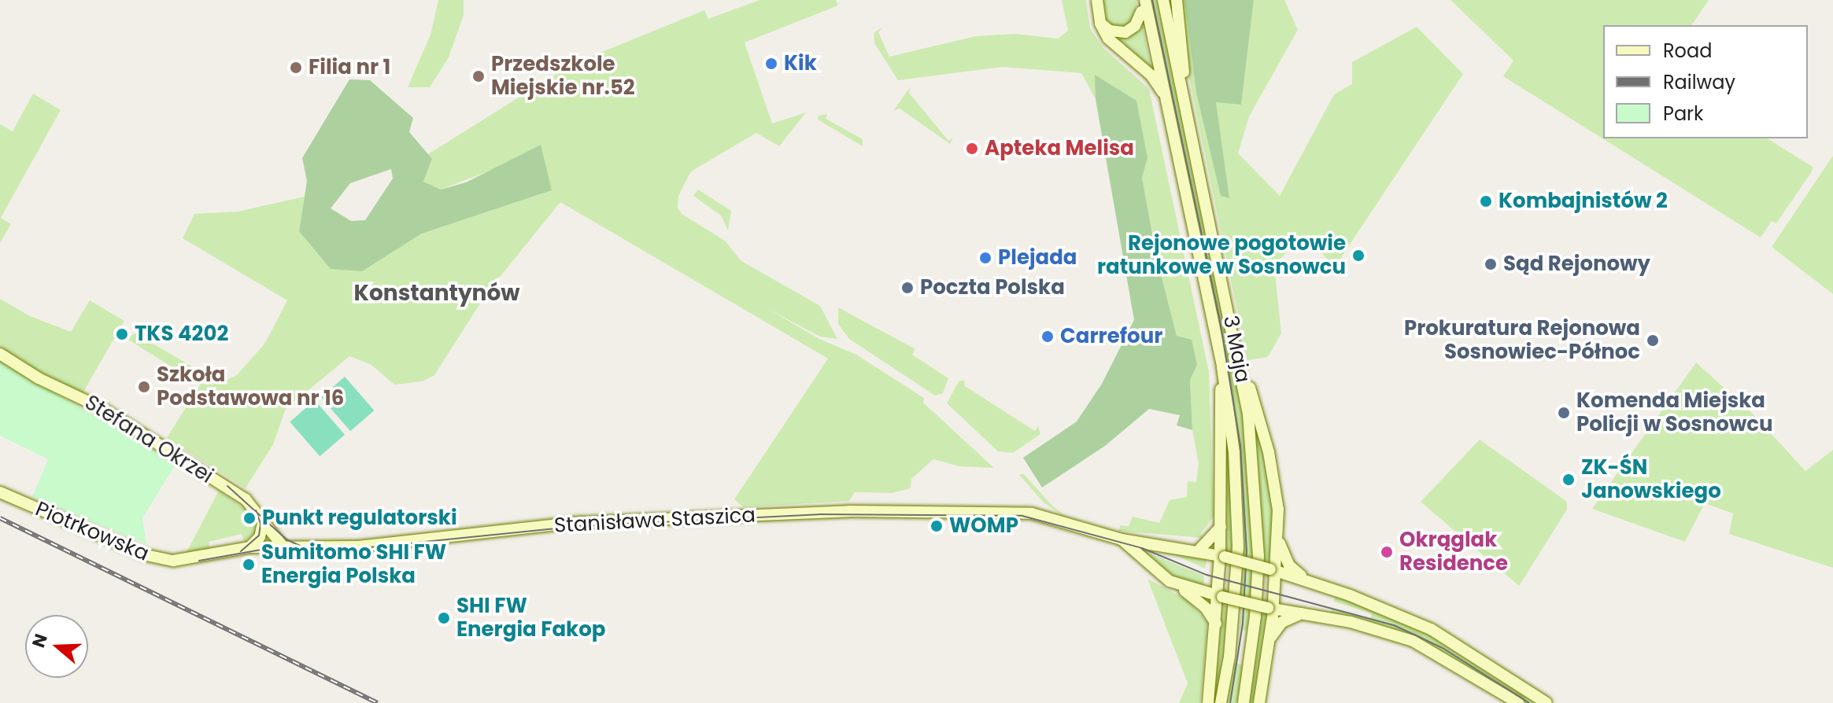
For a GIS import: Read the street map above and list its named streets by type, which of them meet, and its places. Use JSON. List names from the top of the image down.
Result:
{
  "streets": {
    "main road": [
      "3 Maja",
      "Stefana Okrzei",
      "Stanisława Staszica",
      "Piotrkowska"
    ]
  },
  "crossings": [
    ["Stefana Okrzei", "Stanisława Staszica"],
    ["Stanisława Staszica", "Piotrkowska"]
  ],
  "districts": ["Konstantynów"],
  "places": [
    "Kik",
    "Filia nr 1",
    "Przedszkole Miejskie nr.52",
    "Apteka Melisa",
    "Kombajnistów 2",
    "Rejonowe pogotowie ratunkowe w Sosnowcu",
    "Plejada",
    "Sąd Rejonowy",
    "Poczta Polska",
    "TKS 4202",
    "Carrefour",
    "Prokuratura Rejonowa Sosnowiec-Północ",
    "Szkoła Podstawowa nr 16",
    "Komenda Miejska Policji w Sosnowcu",
    "ZK-ŚN Janowskiego",
    "Punkt regulatorski",
    "WOMP",
    "Okrąglak Residence",
    "Sumitomo SHI FW Energia Polska",
    "SHI FW Energia Fakop"
  ],
  "legend": ["Road", "Railway", "Park"],
  "north": "left"
}
